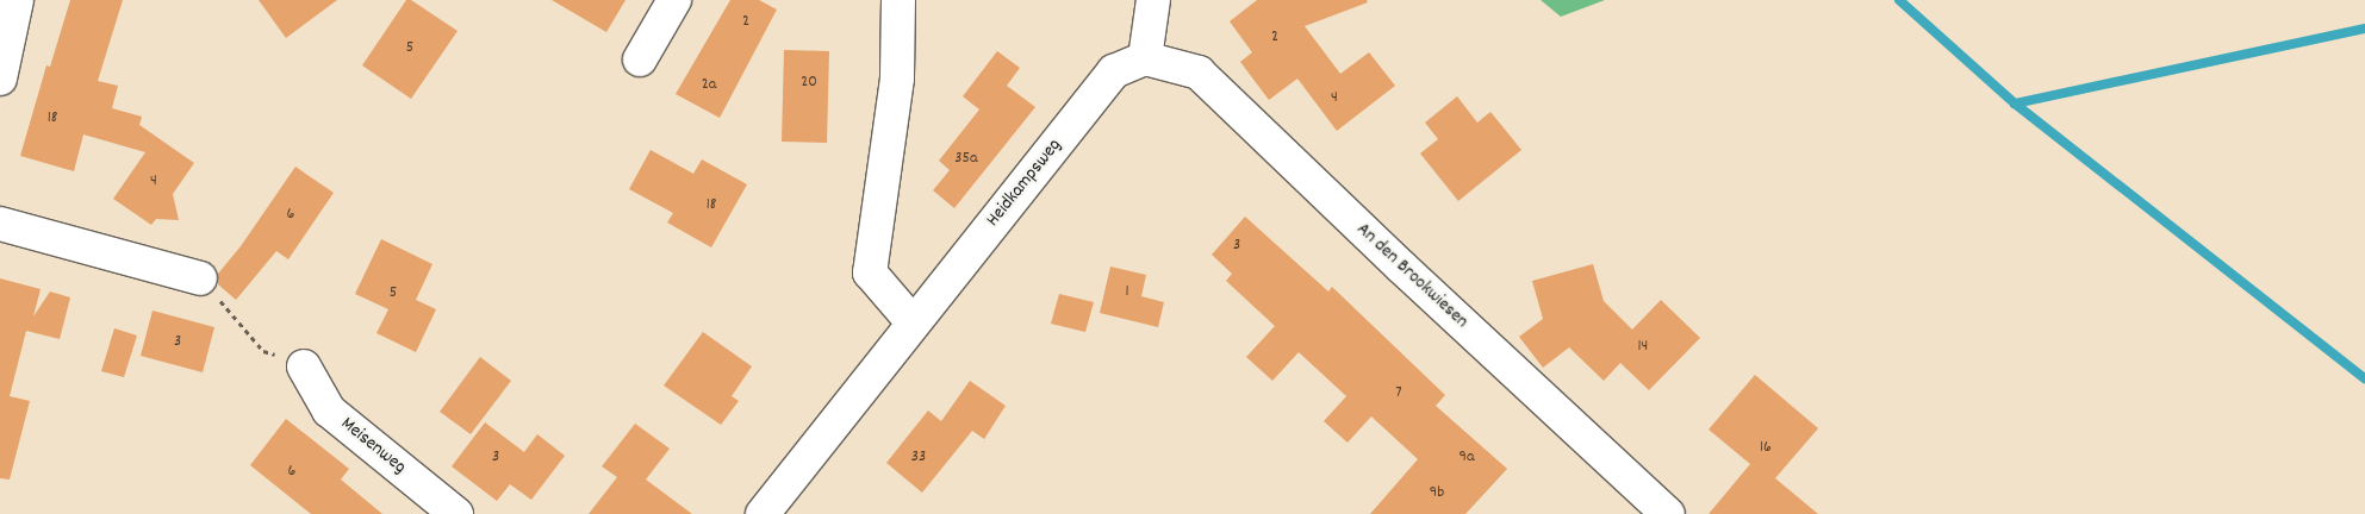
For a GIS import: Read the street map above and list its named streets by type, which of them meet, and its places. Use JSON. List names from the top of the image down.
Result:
{
  "streets": {
    "street": ["Heidkampsweg", "An den Brookwiesen", "Meisenweg"]
  },
  "crossings": [
    ["Heidkampsweg", "An den Brookwiesen"]
  ],
  "house_numbers": [
    "2",
    "2",
    "5",
    "20",
    "2a",
    "4",
    "18",
    "35a",
    "4",
    "18",
    "6",
    "3",
    "1",
    "5",
    "3",
    "14",
    "7",
    "16",
    "3",
    "33",
    "9a",
    "6",
    "9b"
  ]
}
